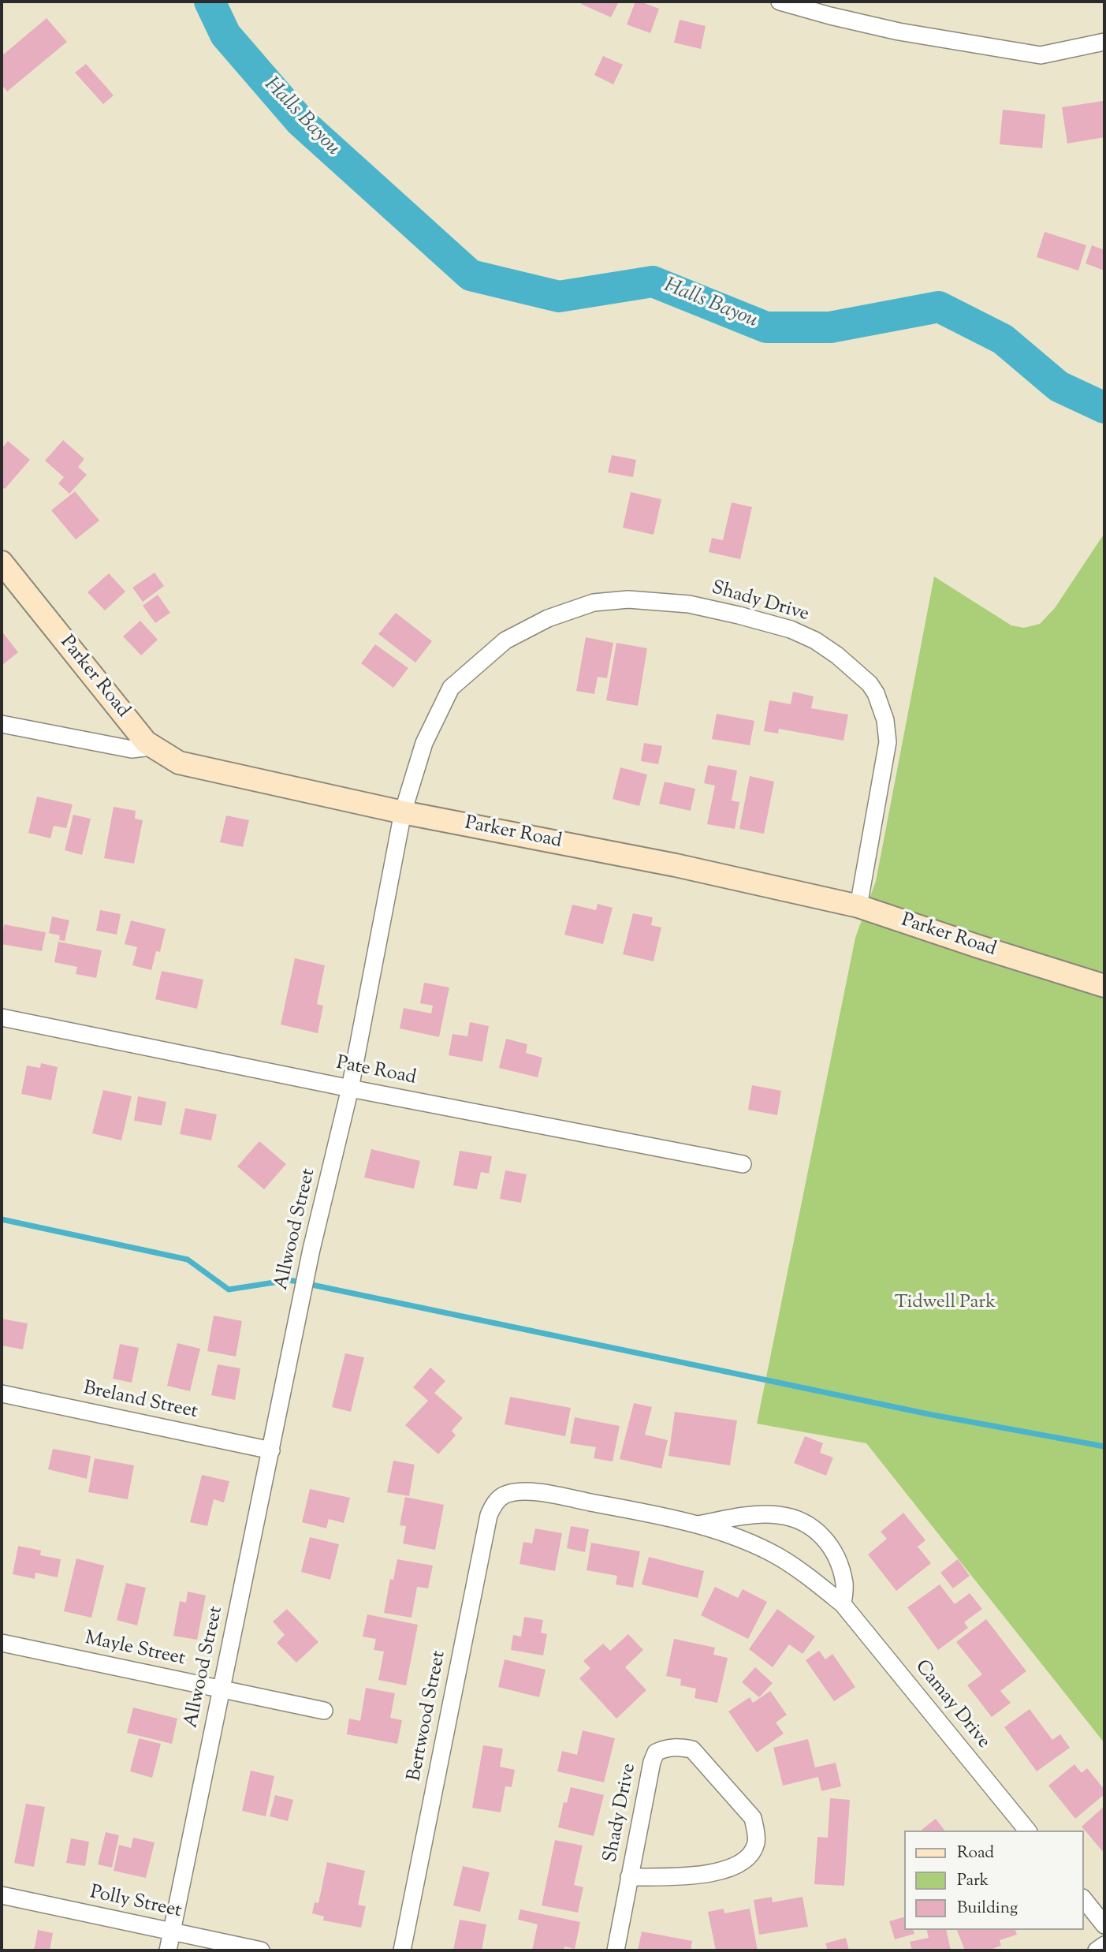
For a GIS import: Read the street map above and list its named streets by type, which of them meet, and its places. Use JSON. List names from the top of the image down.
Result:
{
  "streets": {
    "main road": ["Parker Road"],
    "street": [
      "Shady Drive",
      "Pate Road",
      "Allwood Street",
      "Breland Street",
      "Mayle Street",
      "Camay Drive",
      "Bertwood Street",
      "Polly Street"
    ]
  },
  "crossings": [
    ["Shady Drive", "Parker Road"],
    ["Shady Drive", "Allwood Street"],
    ["Parker Road", "Allwood Street"],
    ["Pate Road", "Allwood Street"],
    ["Allwood Street", "Breland Street"],
    ["Allwood Street", "Mayle Street"],
    ["Allwood Street", "Polly Street"],
    ["Camay Drive", "Bertwood Street"]
  ],
  "water": ["Halls Bayou"],
  "parks": ["Tidwell Park"],
  "legend": ["Road", "Park", "Building"]
}
